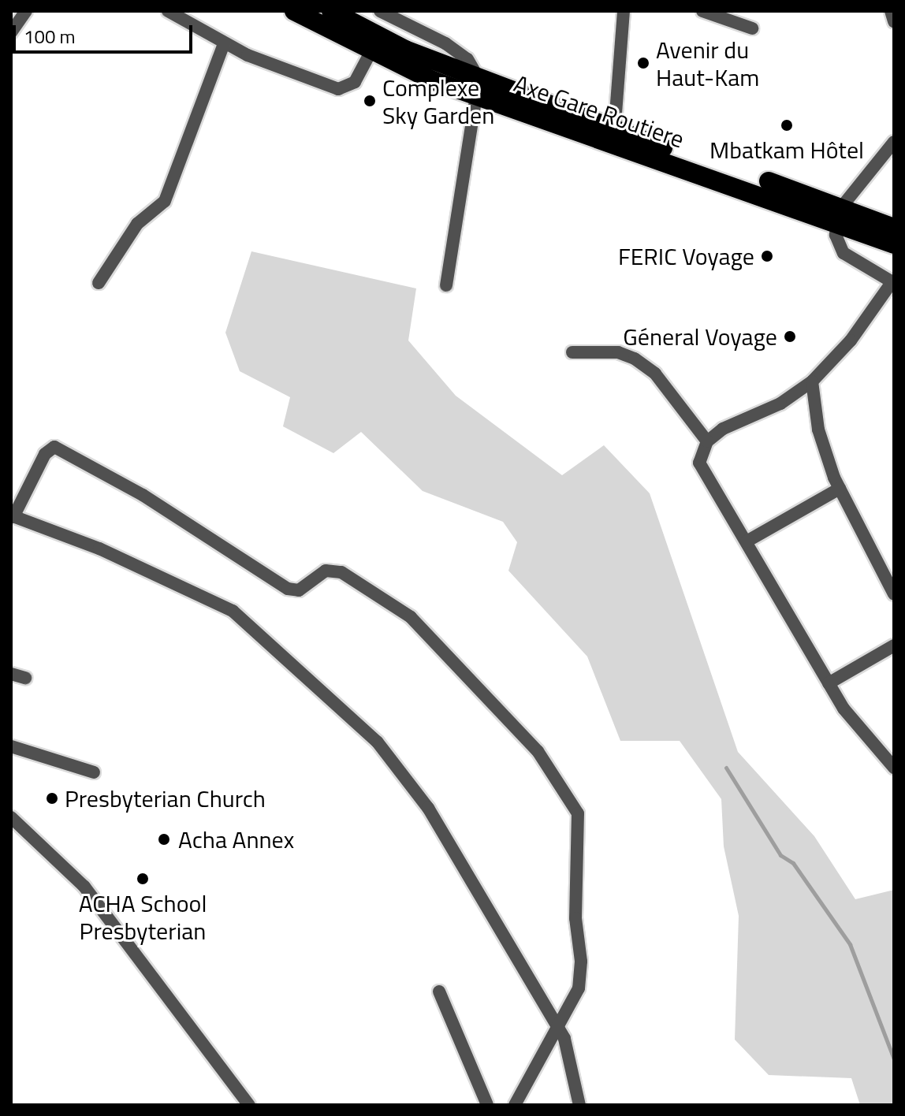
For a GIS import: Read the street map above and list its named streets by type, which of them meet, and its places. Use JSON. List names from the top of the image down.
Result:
{
  "streets": {
    "highway": ["Axe Gare Routiere"]
  },
  "places": [
    "Avenir du Haut-Kam",
    "Complexe Sky Garden",
    "Mbatkam Hôtel",
    "FERIC Voyage",
    "Géneral Voyage",
    "Presbyterian Church",
    "Acha Annex",
    "ACHA School Presbyterian"
  ],
  "scale_bar": "100 m"
}
